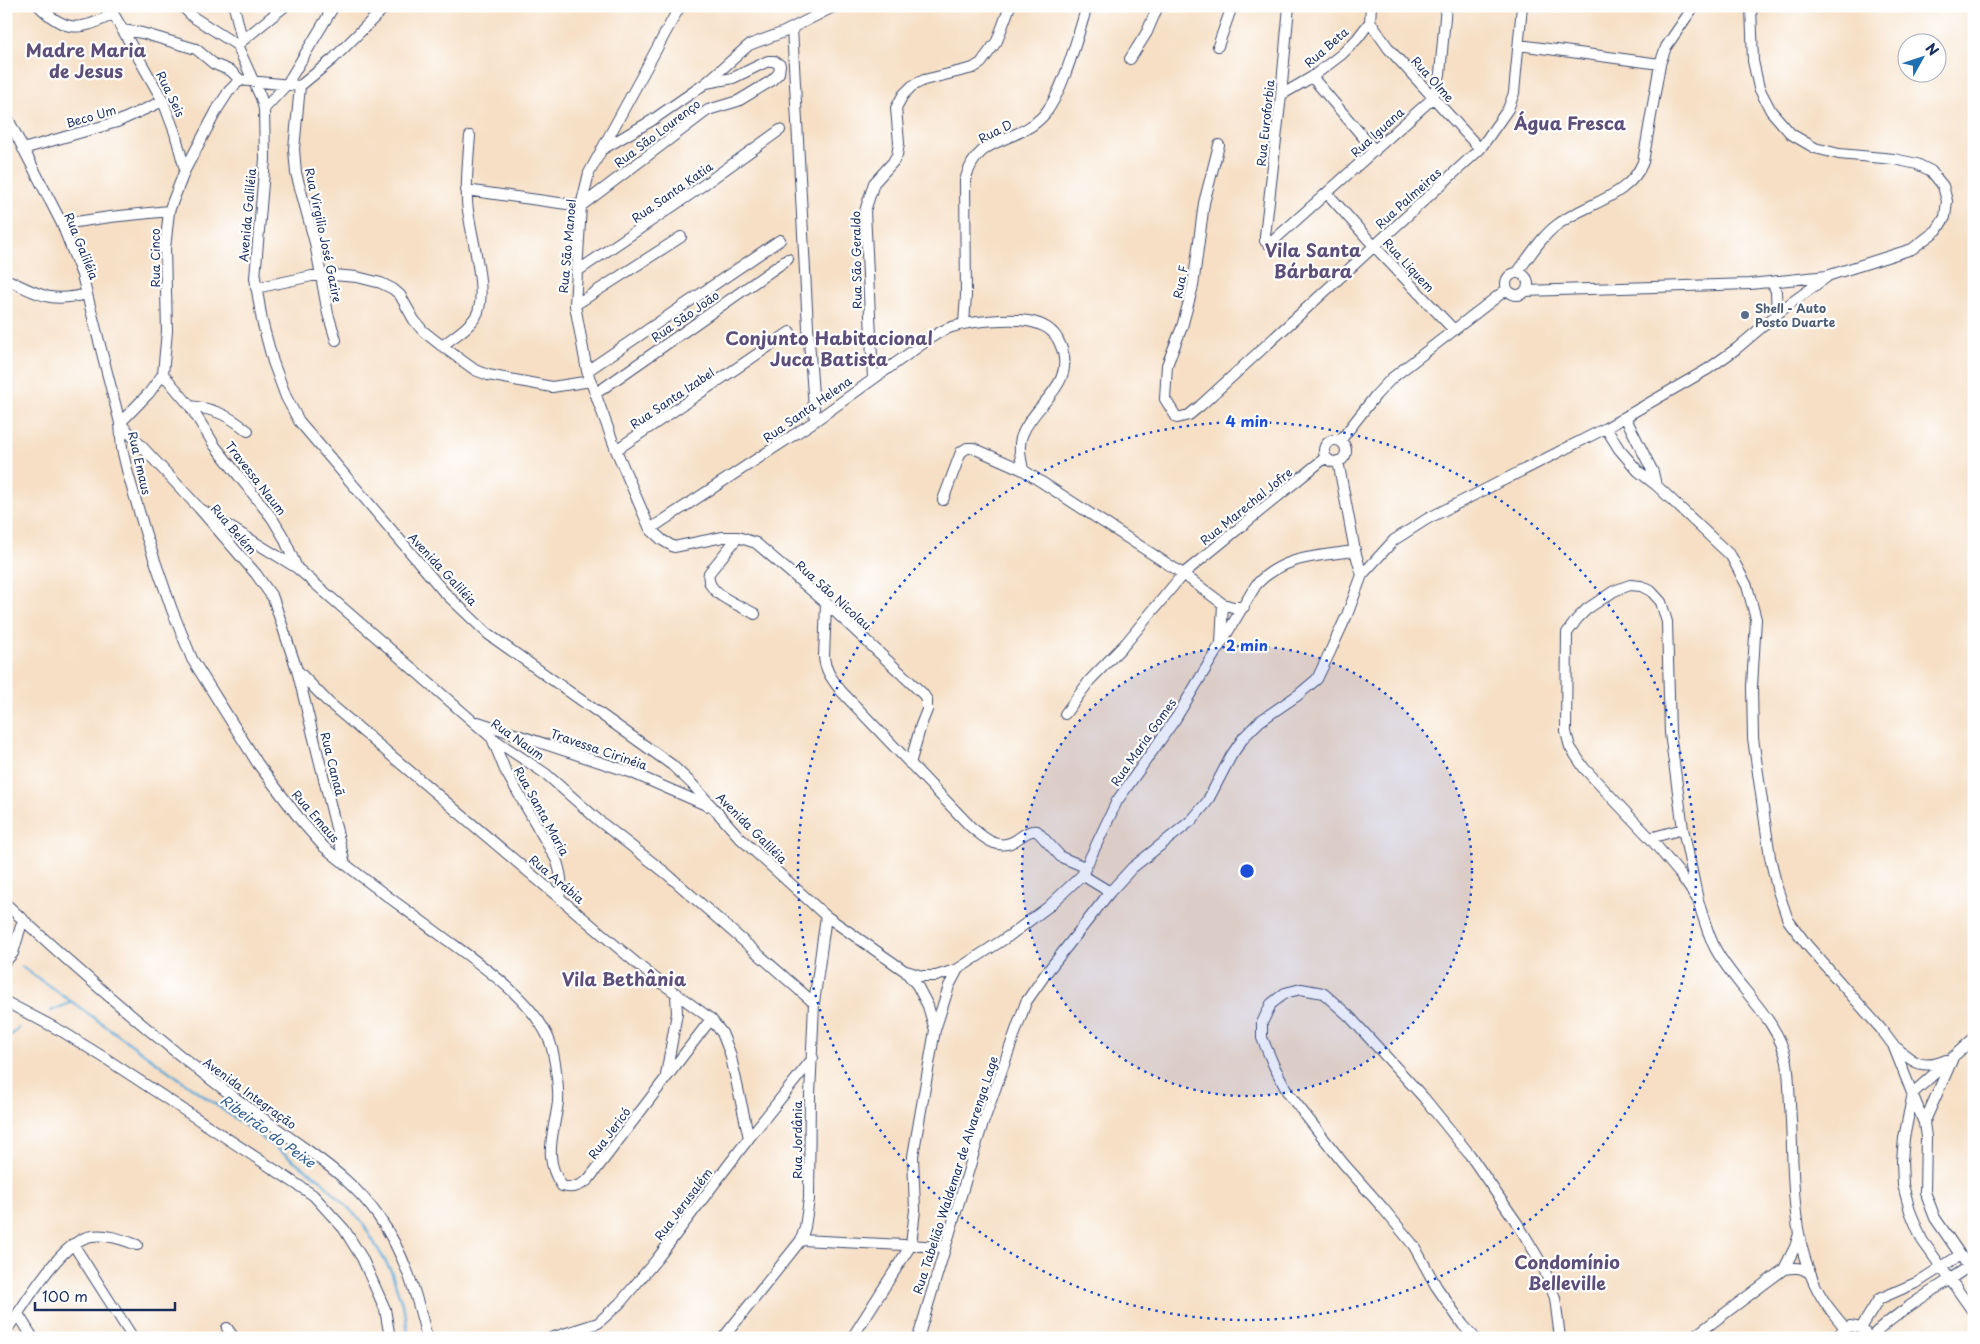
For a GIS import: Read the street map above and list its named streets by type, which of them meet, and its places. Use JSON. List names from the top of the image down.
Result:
{
  "streets": {
    "street": [
      "Rua Beta",
      "Rua Olme",
      "Rua Seis",
      "Beco Um",
      "Rua Euroforbia",
      "Rua D",
      "Rua Iguana",
      "Rua São Lourenço",
      "Rua Santa Katia",
      "Rua Palmeiras",
      "Avenida Galiléia",
      "Rua Virgilio José Gazire",
      "Rua Galiléia",
      "Rua São Manoel",
      "Rua Cinco",
      "Rua São Geraldo",
      "Rua Liquem",
      "Rua F",
      "Rua São João",
      "Rua Santa Izabel",
      "Rua Santa Helena",
      "Rua Emaus",
      "Travessa Naum",
      "Rua Marechal Jofre",
      "Rua Belém",
      "Rua São Nicolau",
      "Rua Naum",
      "Rua Maria Gomes",
      "Travessa Cirinéia",
      "Rua Canaã",
      "Rua Santa Maria",
      "Rua Arábia",
      "Avenida Integração",
      "Rua Jericó",
      "Rua Jordânia",
      "Rua Tabelião Waldemar de Alvarenga Lage",
      "Rua Jerusalém"
    ]
  },
  "crossings": [
    ["Rua Beta", "Rua Olme"],
    ["Rua Beta", "Rua Euroforbia"],
    ["Rua Olme", "Rua Iguana"],
    ["Rua Olme", "Rua Palmeiras"],
    ["Rua Seis", "Beco Um"],
    ["Rua Seis", "Rua Cinco"],
    ["Beco Um", "Rua Galiléia"],
    ["Rua Euroforbia", "Rua Iguana"],
    ["Rua D", "Rua Santa Helena"],
    ["Rua Iguana", "Rua Liquem"],
    ["Rua São Lourenço", "Rua São Manoel"],
    ["Rua Santa Katia", "Rua São Manoel"],
    ["Rua Palmeiras", "Rua Liquem"],
    ["Rua Palmeiras", "Rua F"],
    ["Avenida Galiléia", "Travessa Cirinéia"],
    ["Avenida Galiléia", "Rua Jordânia"],
    ["Rua Galiléia", "Rua Emaus"],
    ["Rua Galiléia", "Rua Belém"],
    ["Rua São Manoel", "Rua São João"],
    ["Rua São Manoel", "Rua Santa Izabel"],
    ["Rua São Manoel", "Rua Santa Helena"],
    ["Rua São Manoel", "Rua São Nicolau"],
    ["Rua Cinco", "Travessa Naum"],
    ["Rua São Geraldo", "Rua Santa Helena"],
    ["Rua Santa Helena", "Rua São Nicolau"],
    ["Rua Emaus", "Rua Belém"],
    ["Rua Emaus", "Rua Canaã"],
    ["Rua Emaus", "Rua Jericó"],
    ["Travessa Naum", "Rua Naum"],
    ["Rua Belém", "Rua Naum"],
    ["Rua Belém", "Rua Canaã"],
    ["Rua Belém", "Rua Arábia"],
    ["Rua Naum", "Travessa Cirinéia"],
    ["Rua Naum", "Rua Santa Maria"],
    ["Rua Naum", "Rua Jordânia"],
    ["Rua Canaã", "Rua Arábia"],
    ["Rua Santa Maria", "Rua Arábia"],
    ["Rua Arábia", "Rua Jericó"],
    ["Rua Arábia", "Rua Jerusalém"],
    ["Rua Jordânia", "Rua Jerusalém"]
  ],
  "districts": [
    "Madre Maria de Jesus",
    "Água Fresca",
    "Vila Santa Bárbara",
    "Conjunto Habitacional Juca Batista",
    "Vila Bethânia",
    "Condomínio Belleville"
  ],
  "water": ["Ribeirão do Peixe"],
  "places": ["Shell - Auto Posto Duarte"],
  "scale_bar": "100 m",
  "north": "top right",
  "rings": ["4 min", "2 min"]
}
